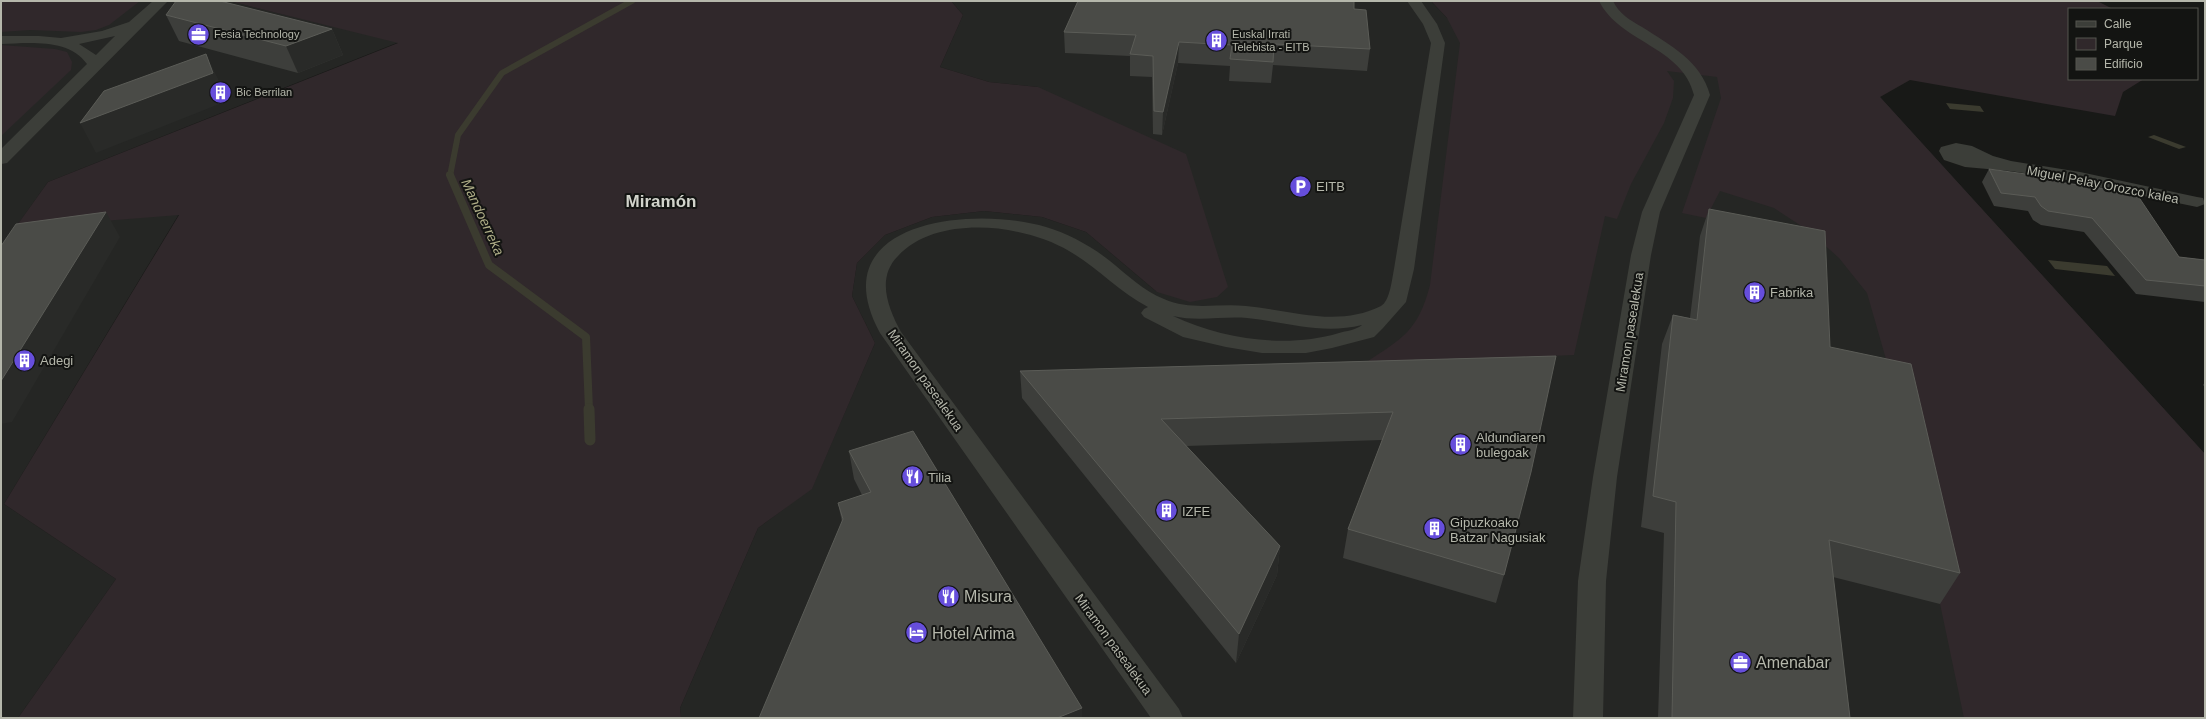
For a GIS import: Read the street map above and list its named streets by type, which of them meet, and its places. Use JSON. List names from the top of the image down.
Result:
{
  "streets": {
    "street": ["Miguel Pelay Orozco kalea", "Miramon pasealekua"]
  },
  "districts": ["Miramón"],
  "water": ["Mandoerreka"],
  "places": {
    "office": ["Fesia Technology", "Amenabar"],
    "building": [
      "Euskal Irrati Telebista - EITB",
      "Bic Berrilan",
      "Fabrika",
      "Adegi",
      "Aldundiaren bulegoak",
      "IZFE",
      "Gipuzkoako Batzar Nagusiak"
    ],
    "parking": ["EITB"],
    "restaurant": ["Tilia", "Misura"],
    "hotel": ["Hotel Arima"]
  },
  "legend": ["Calle", "Parque", "Edificio"]
}
